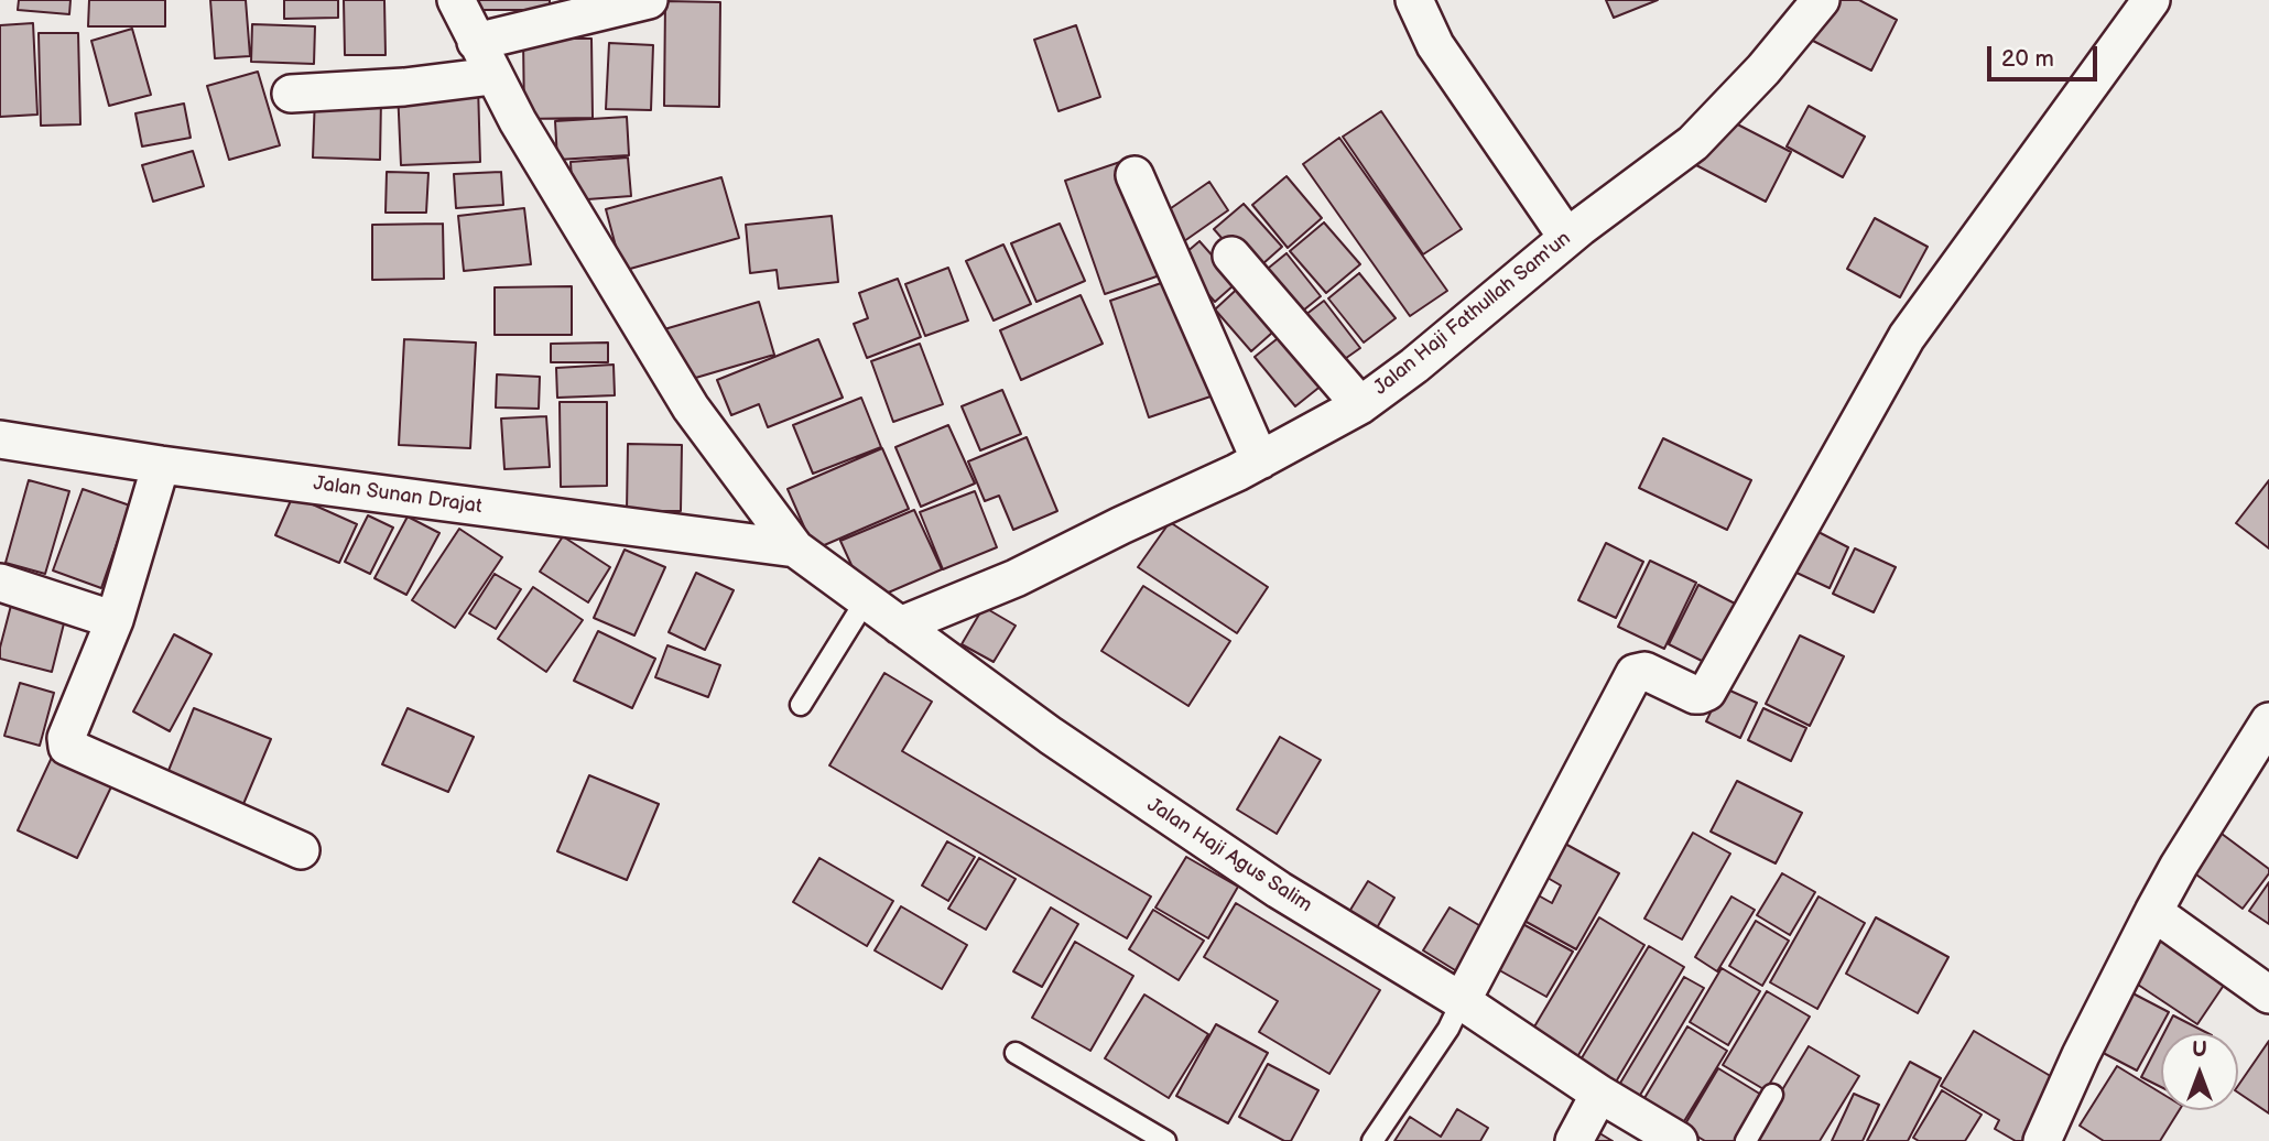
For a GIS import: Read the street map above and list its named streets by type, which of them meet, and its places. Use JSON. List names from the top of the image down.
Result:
{
  "streets": {
    "street": ["Jalan Haji Fathullah Sam'un", "Jalan Sunan Drajat", "Jalan Haji Agus Salim"]
  },
  "crossings": [
    ["Jalan Haji Fathullah Sam'un", "Jalan Haji Agus Salim"],
    ["Jalan Sunan Drajat", "Jalan Haji Agus Salim"]
  ],
  "scale_bar": "20 m",
  "north": "top"
}
